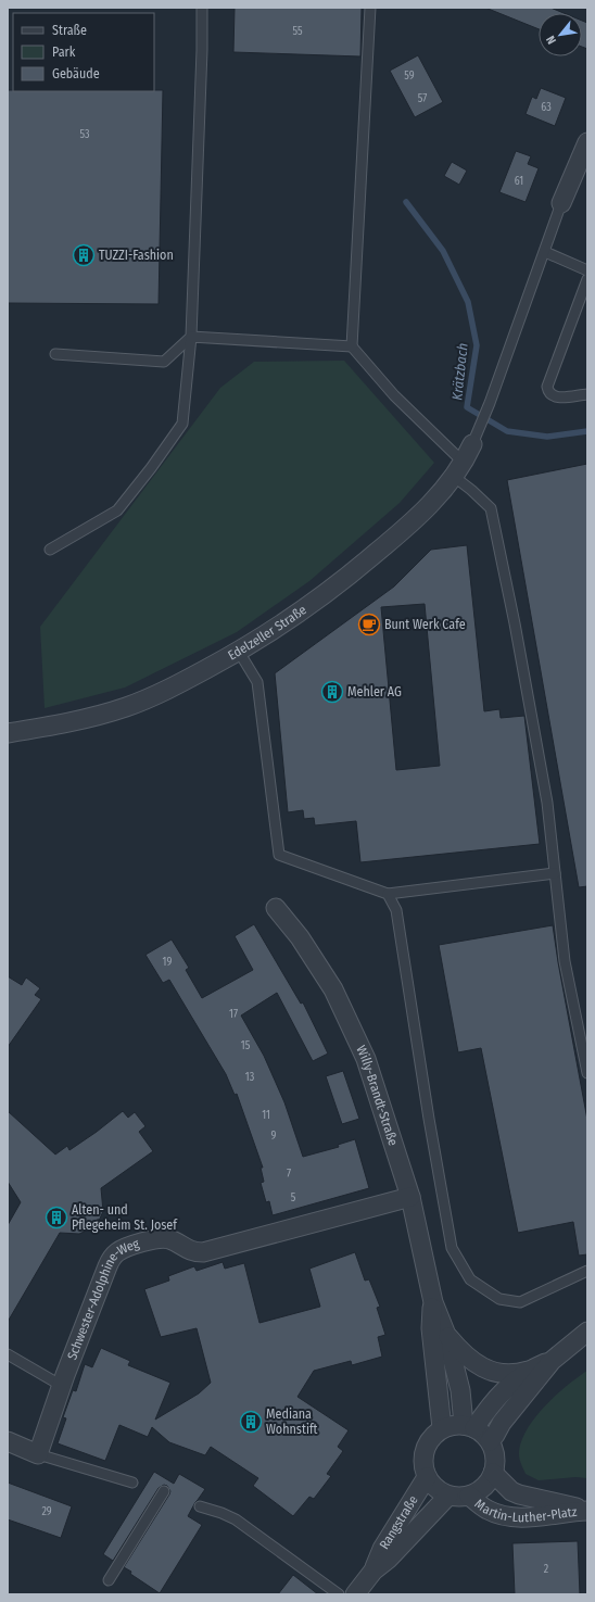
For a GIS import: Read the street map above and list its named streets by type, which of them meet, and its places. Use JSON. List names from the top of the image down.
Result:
{
  "streets": {
    "street": [
      "Edelzeller Straße",
      "Willy-Brandt-Straße",
      "Schwester-Adolphine-Weg",
      "Martin-Luther-Platz",
      "Rangstraße"
    ]
  },
  "crossings": [
    ["Willy-Brandt-Straße", "Schwester-Adolphine-Weg"],
    ["Willy-Brandt-Straße", "Martin-Luther-Platz"],
    ["Willy-Brandt-Straße", "Rangstraße"],
    ["Martin-Luther-Platz", "Rangstraße"]
  ],
  "water": ["Krätzbach"],
  "places": {
    "building": [
      "TUZZI-Fashion",
      "Mehler AG",
      "Alten- und Pflegeheim St. Josef",
      "Mediana Wohnstift"
    ],
    "cafe": ["Bunt Werk Cafe"]
  },
  "house_numbers": [
    "55",
    "59",
    "57",
    "63",
    "53",
    "61",
    "19",
    "17",
    "15",
    "13",
    "11",
    "9",
    "7",
    "5",
    "29",
    "2"
  ],
  "legend": ["Straße", "Park", "Gebäude"],
  "north": "bottom left"
}
